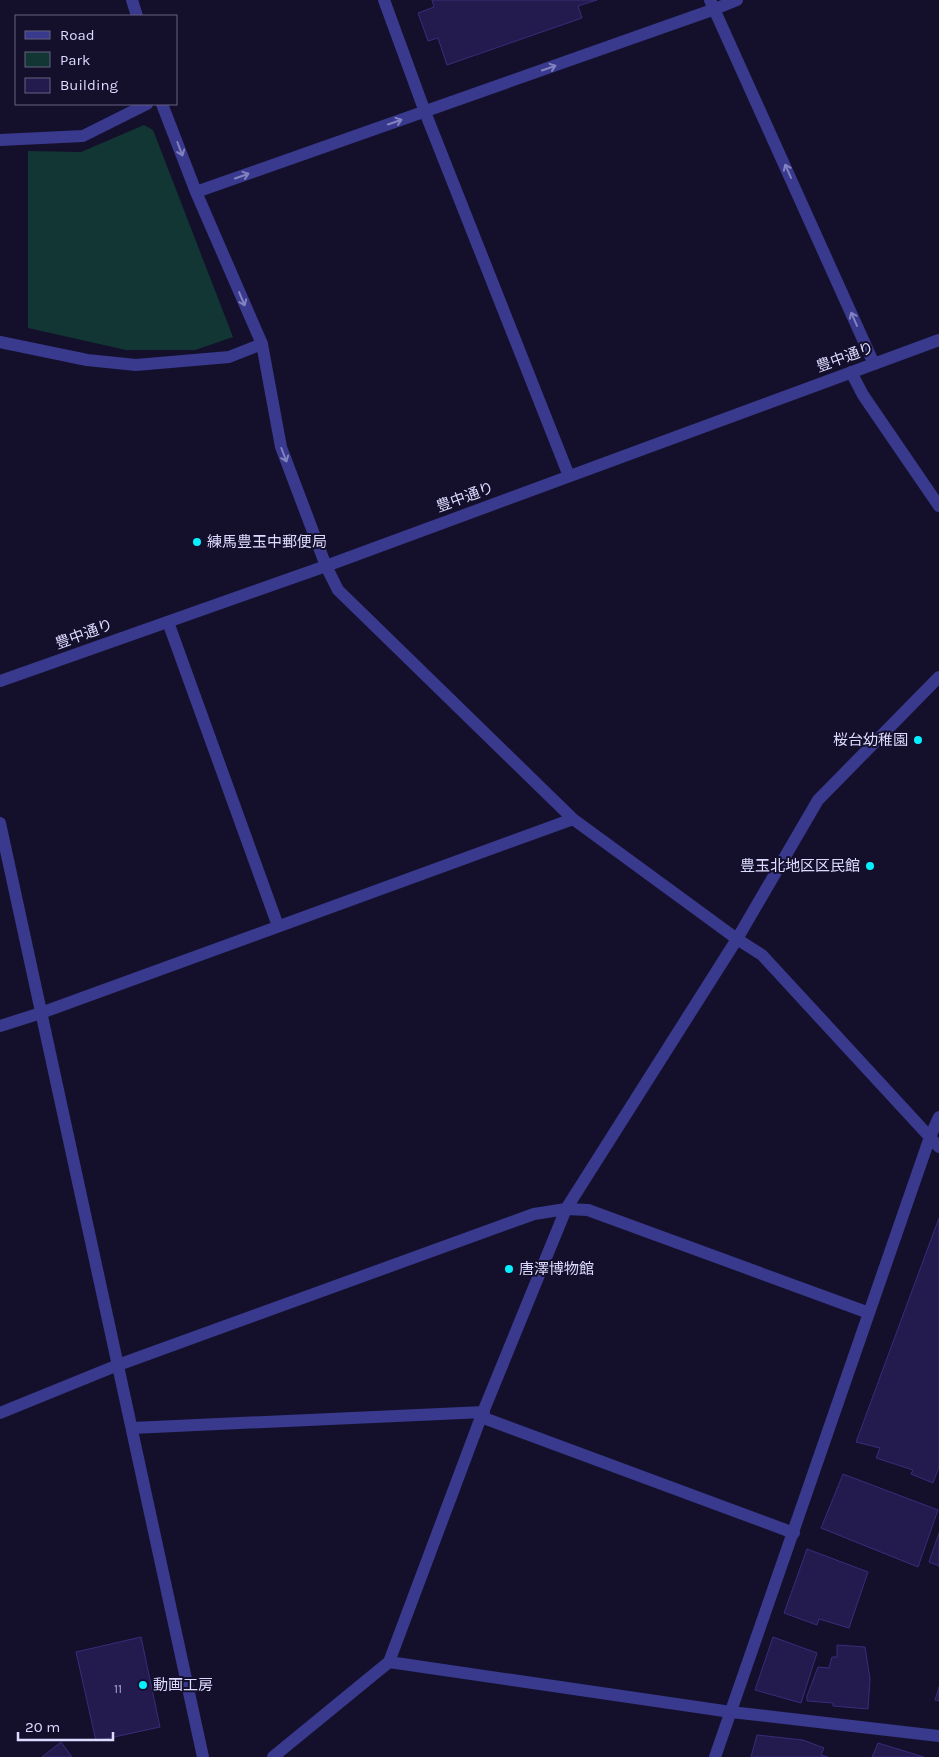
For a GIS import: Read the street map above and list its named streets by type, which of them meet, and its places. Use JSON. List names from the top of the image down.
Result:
{
  "streets": {
    "street": ["豊中通り"]
  },
  "places": [
    "練馬豊玉中郵便局",
    "桜台幼稚園",
    "豊玉北地区区民館",
    "唐澤博物館",
    "動画工房"
  ],
  "house_numbers": ["11"],
  "legend": ["Road", "Park", "Building"],
  "scale_bar": "20 m"
}
